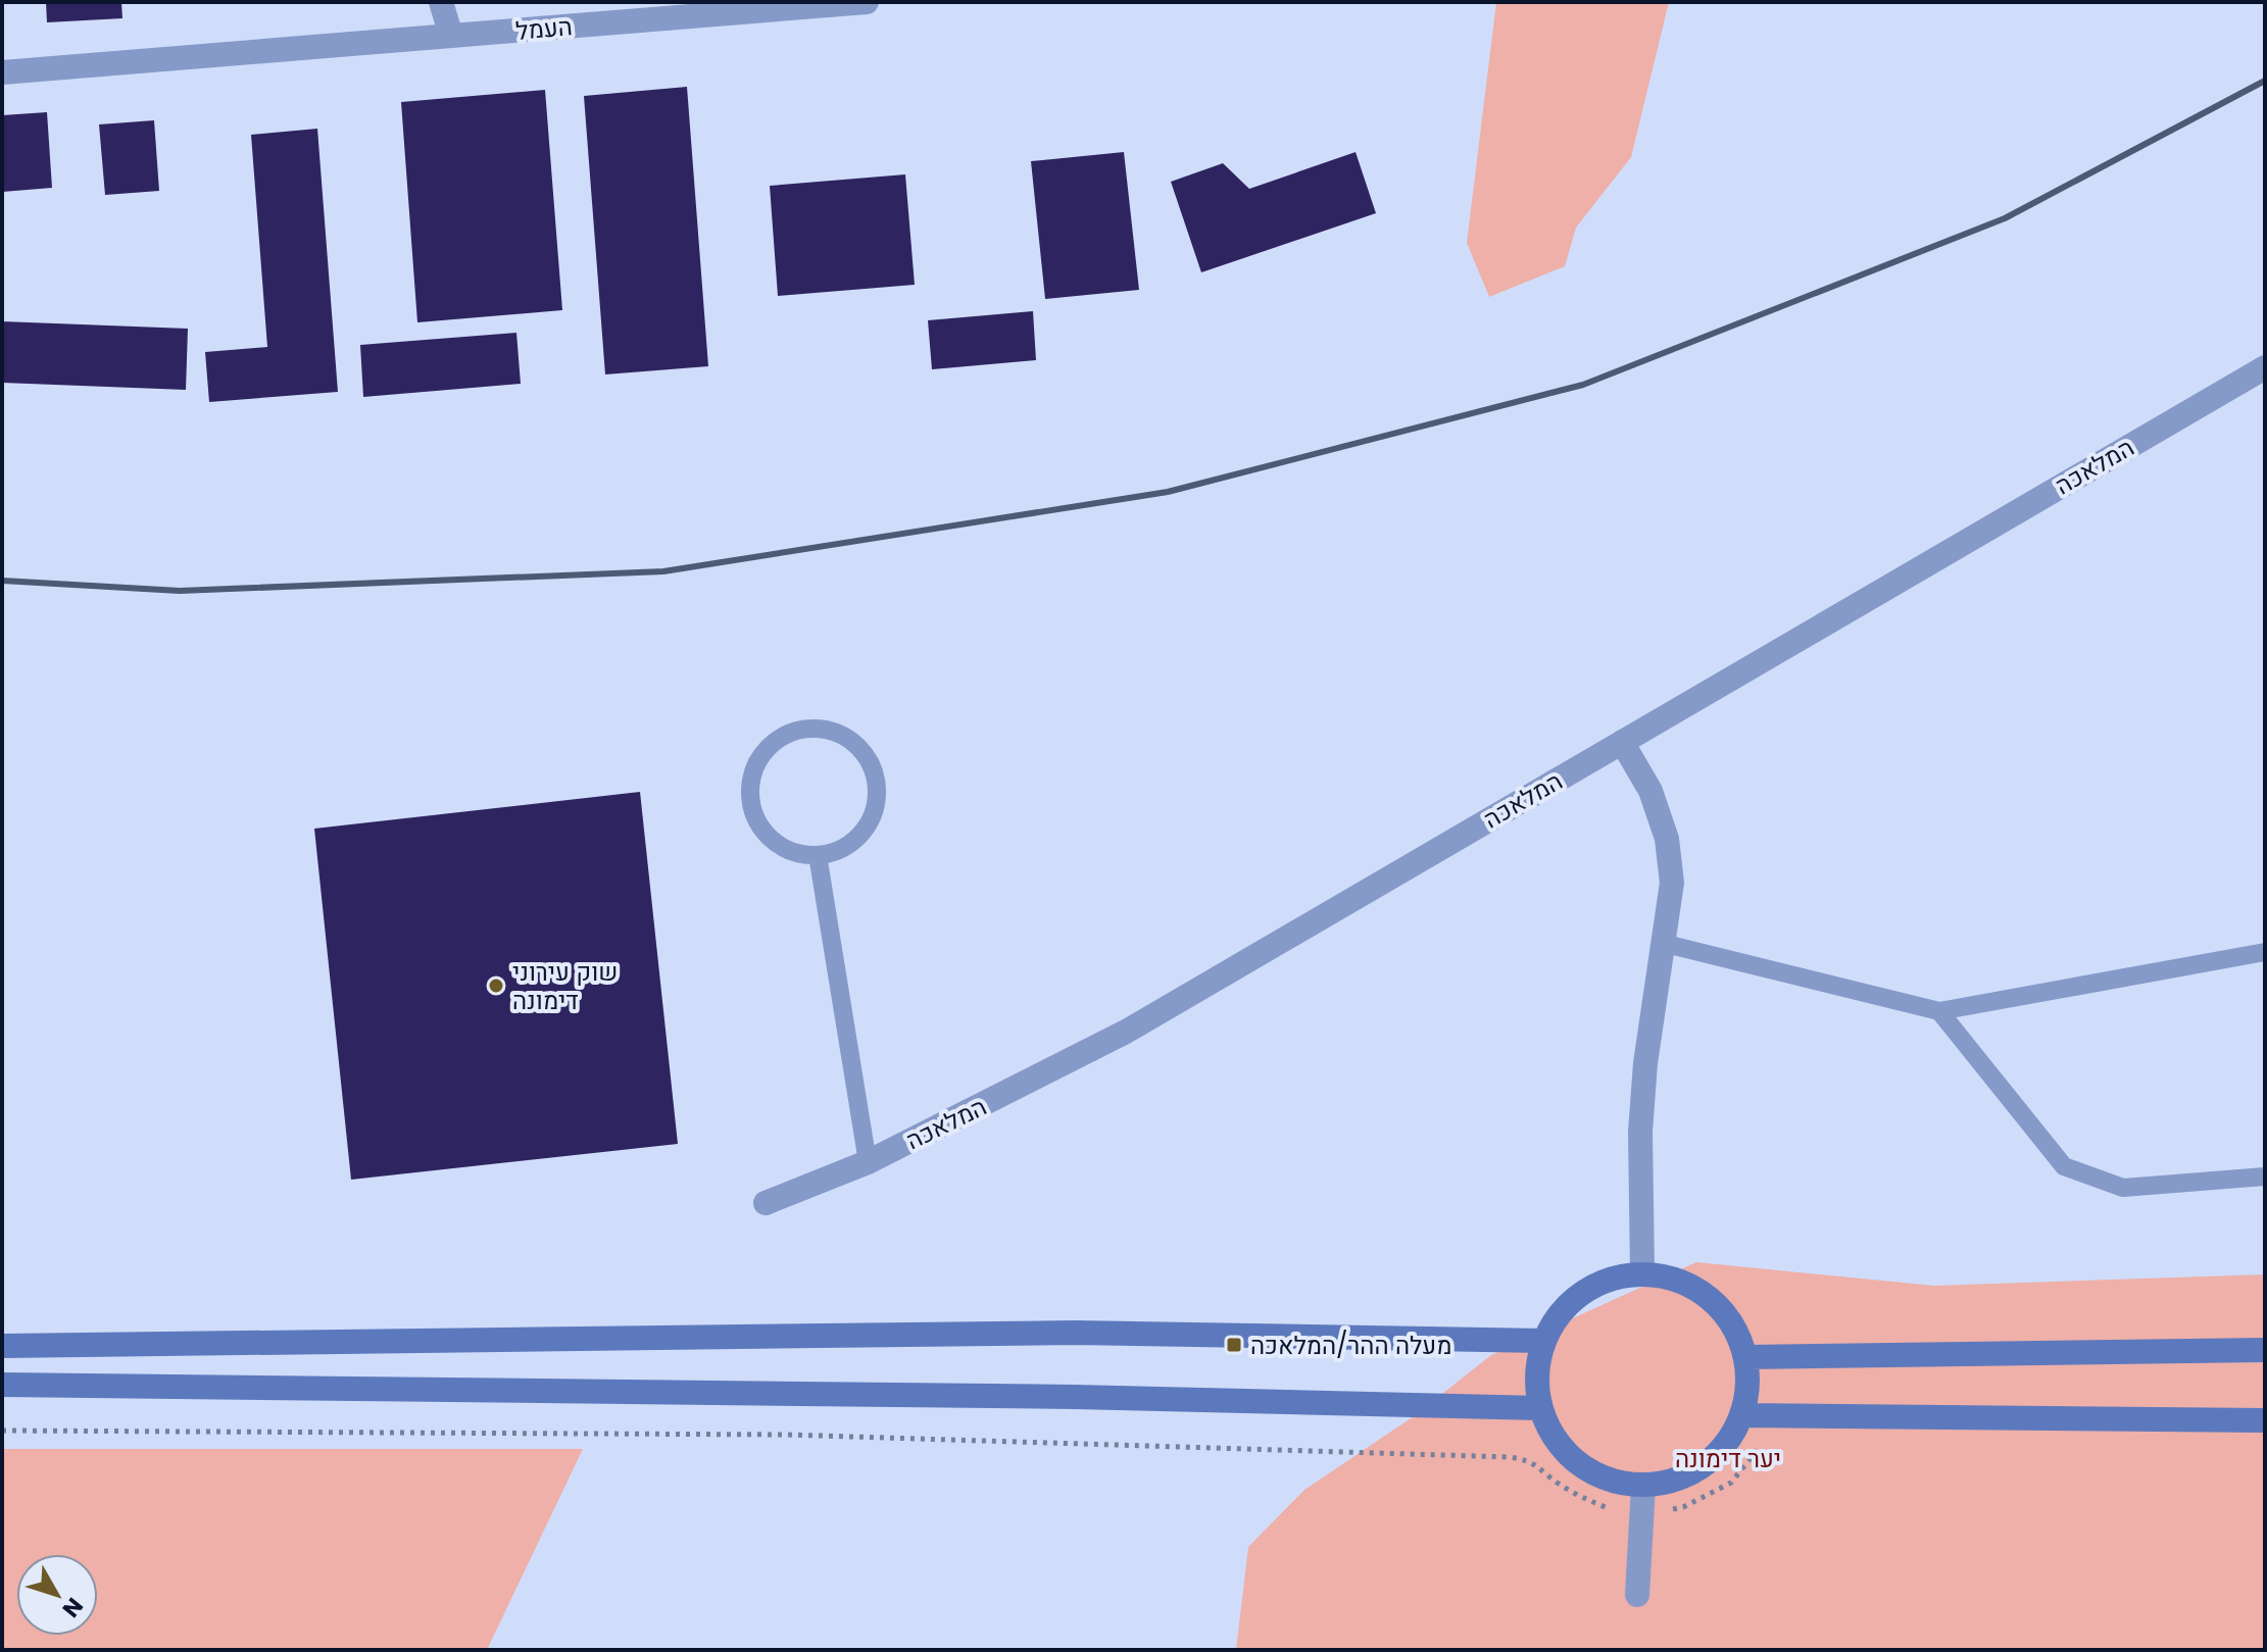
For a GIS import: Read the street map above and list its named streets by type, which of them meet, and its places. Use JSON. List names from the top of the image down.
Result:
{
  "streets": {
    "street": ["העמל", "המלאכה"]
  },
  "parks": ["יער דימונה"],
  "places": {
    "other": ["שוק עירוני דימונה"],
    "transit": ["מעלה ההר/המלאכה"]
  },
  "north": "bottom right"
}
